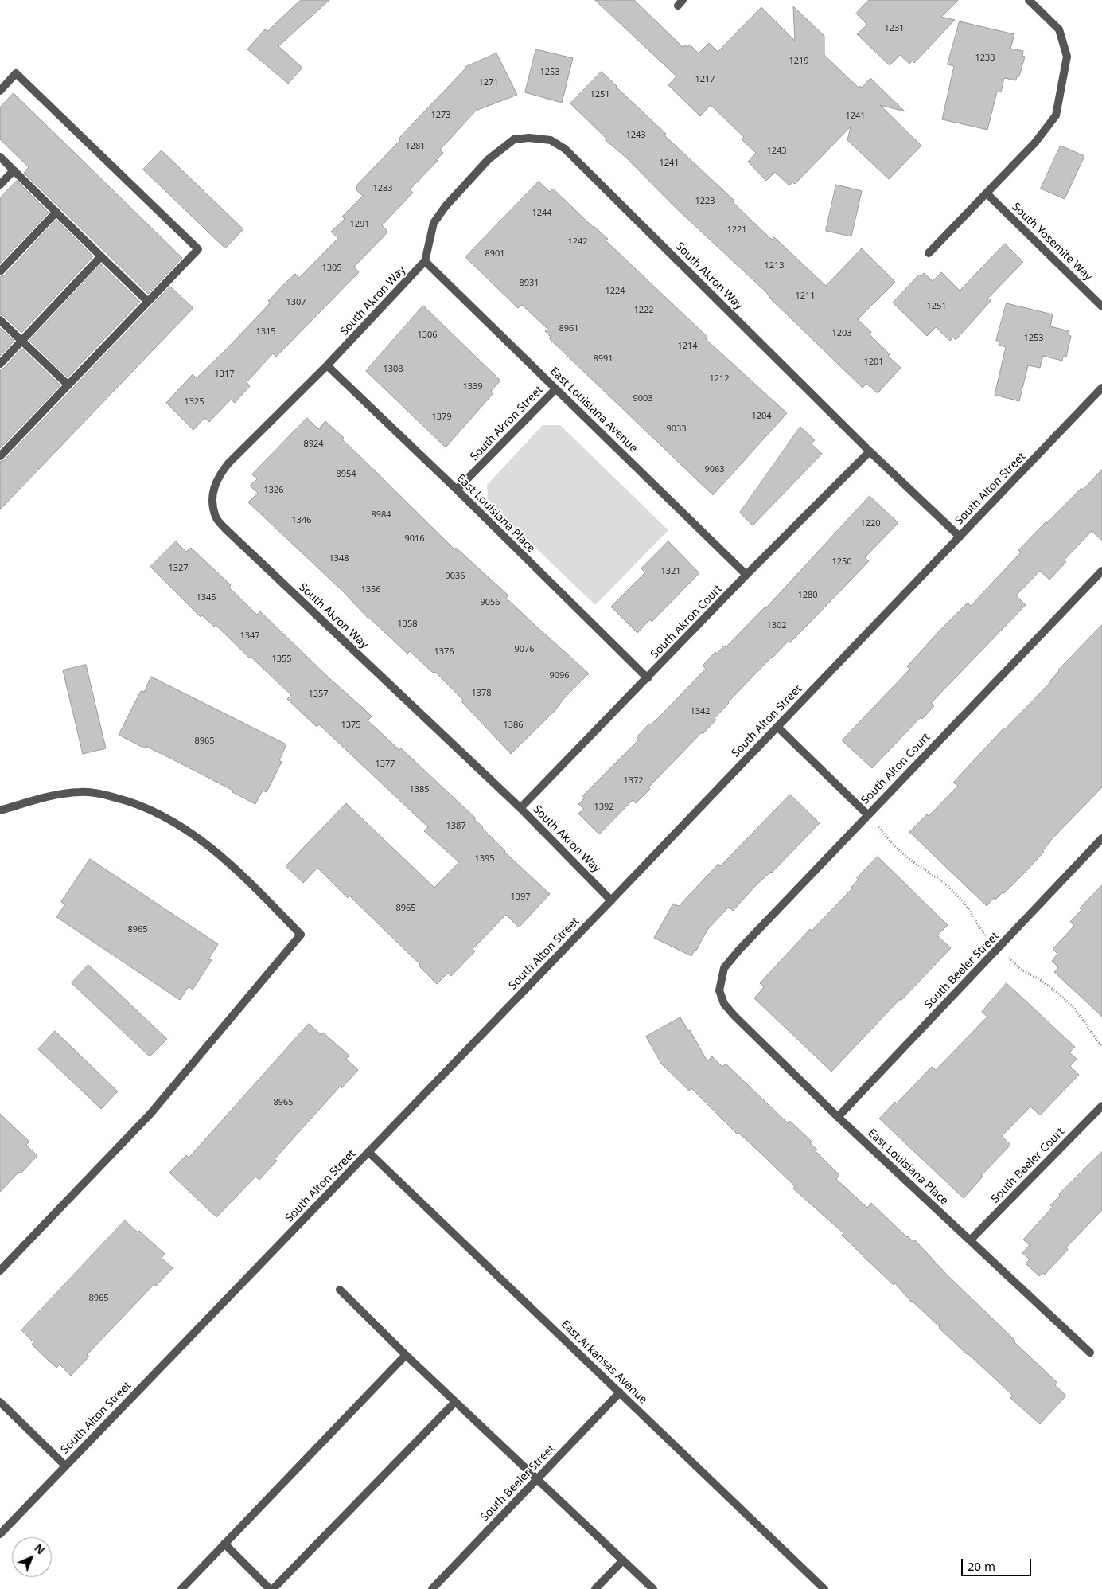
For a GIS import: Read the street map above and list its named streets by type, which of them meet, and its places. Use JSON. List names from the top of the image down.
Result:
{
  "streets": {
    "street": [
      "South Yosemite Way",
      "South Akron Way",
      "East Louisiana Avenue",
      "South Akron Street",
      "South Alton Street",
      "East Louisiana Place",
      "South Akron Court",
      "South Alton Court",
      "South Beeler Street",
      "South Beeler Court",
      "East Arkansas Avenue"
    ]
  },
  "crossings": [
    ["South Akron Way", "East Louisiana Avenue"],
    ["South Akron Way", "South Alton Street"],
    ["South Akron Way", "East Louisiana Place"],
    ["South Akron Way", "South Akron Court"],
    ["East Louisiana Avenue", "South Akron Street"],
    ["East Louisiana Avenue", "South Akron Court"],
    ["South Akron Street", "East Louisiana Place"],
    ["South Alton Street", "East Arkansas Avenue"],
    ["East Louisiana Place", "South Akron Court"],
    ["East Louisiana Place", "South Alton Court"],
    ["East Louisiana Place", "South Beeler Street"],
    ["East Louisiana Place", "South Beeler Court"],
    ["South Beeler Street", "East Arkansas Avenue"]
  ],
  "house_numbers": [
    "1231",
    "1233",
    "1219",
    "1253",
    "1217",
    "1271",
    "1251",
    "1273",
    "1241",
    "1243",
    "1281",
    "1243",
    "1241",
    "1283",
    "1223",
    "1244",
    "1291",
    "1221",
    "1242",
    "8901",
    "1213",
    "1305",
    "8931",
    "1224",
    "1211",
    "1307",
    "1251",
    "1222",
    "8961",
    "1315",
    "1203",
    "1306",
    "1253",
    "1214",
    "8991",
    "1201",
    "1308",
    "1317",
    "1212",
    "1339",
    "9003",
    "1325",
    "1204",
    "1379",
    "9033",
    "8924",
    "9063",
    "8954",
    "1326",
    "8984",
    "1346",
    "1220",
    "9016",
    "1348",
    "1250",
    "1327",
    "1321",
    "9036",
    "1356",
    "1280",
    "1345",
    "9056",
    "1358",
    "1302",
    "1347",
    "9076",
    "1376",
    "1355",
    "9096",
    "1378",
    "1357",
    "1342",
    "1375",
    "1386",
    "8965",
    "1377",
    "1372",
    "1385",
    "1392",
    "1387",
    "1395",
    "1397",
    "8965",
    "8965",
    "8965",
    "8965"
  ],
  "scale_bar": "20 m",
  "north": "top right"
}
